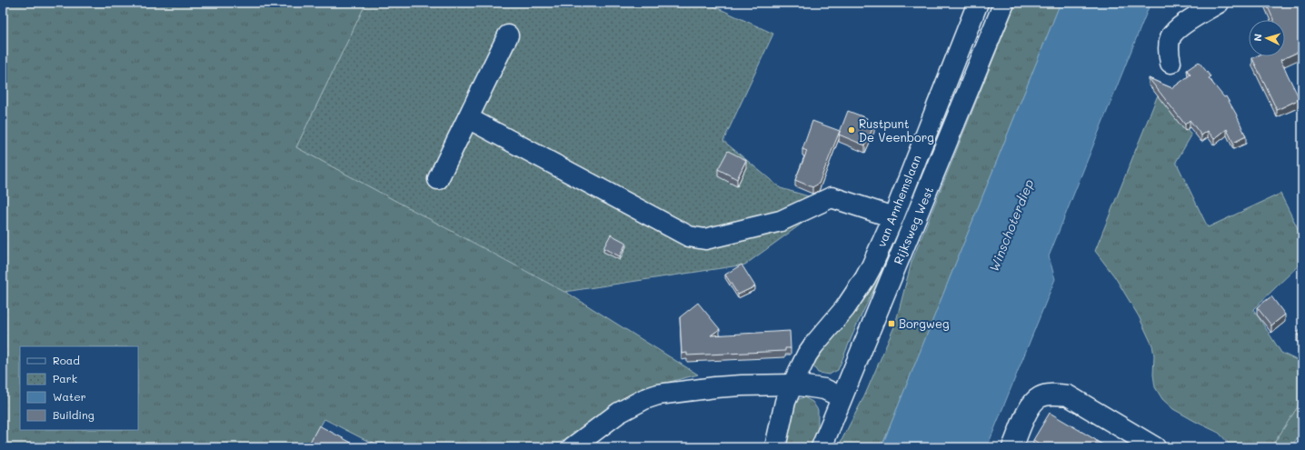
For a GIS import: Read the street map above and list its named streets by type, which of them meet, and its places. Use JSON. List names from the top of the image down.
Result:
{
  "streets": {
    "street": ["van Arnhemslaan", "Rijksweg West"]
  },
  "water": ["Winschoterdiep"],
  "places": {
    "other": ["Rustpunt De Veenborg"],
    "transit": ["Borgweg"]
  },
  "legend": [
    "Road",
    "Park",
    "Water",
    "Building"
  ],
  "north": "left"
}
